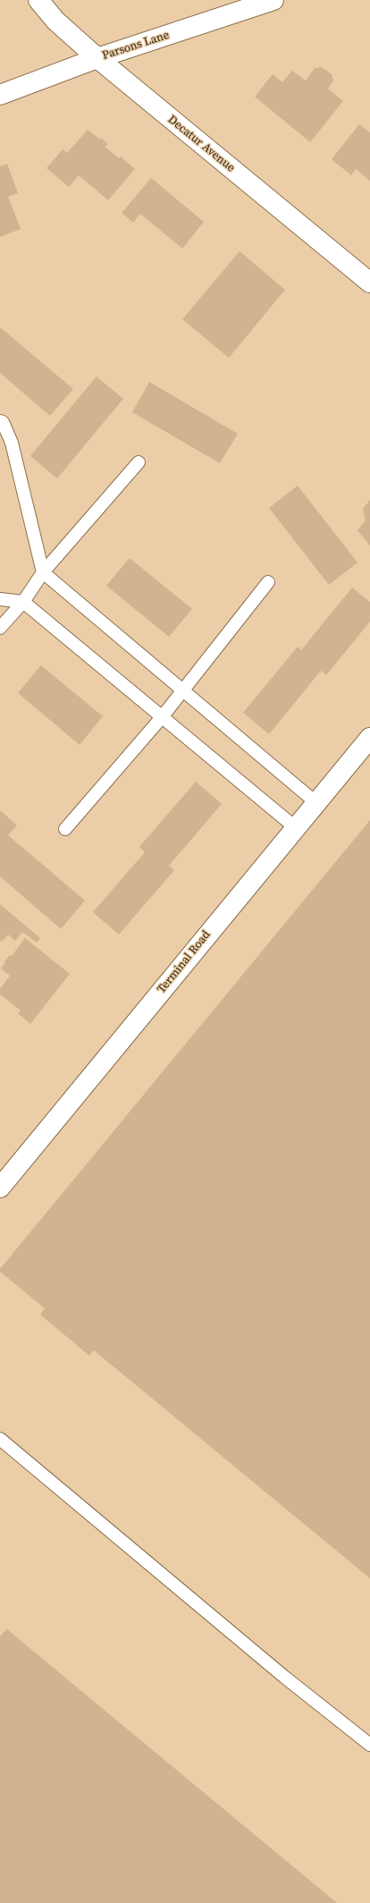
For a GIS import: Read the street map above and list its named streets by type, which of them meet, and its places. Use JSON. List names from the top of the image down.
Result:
{
  "streets": {
    "street": ["Parsons Lane", "Decatur Avenue", "Terminal Road"]
  },
  "crossings": [
    ["Parsons Lane", "Decatur Avenue"]
  ]
}
